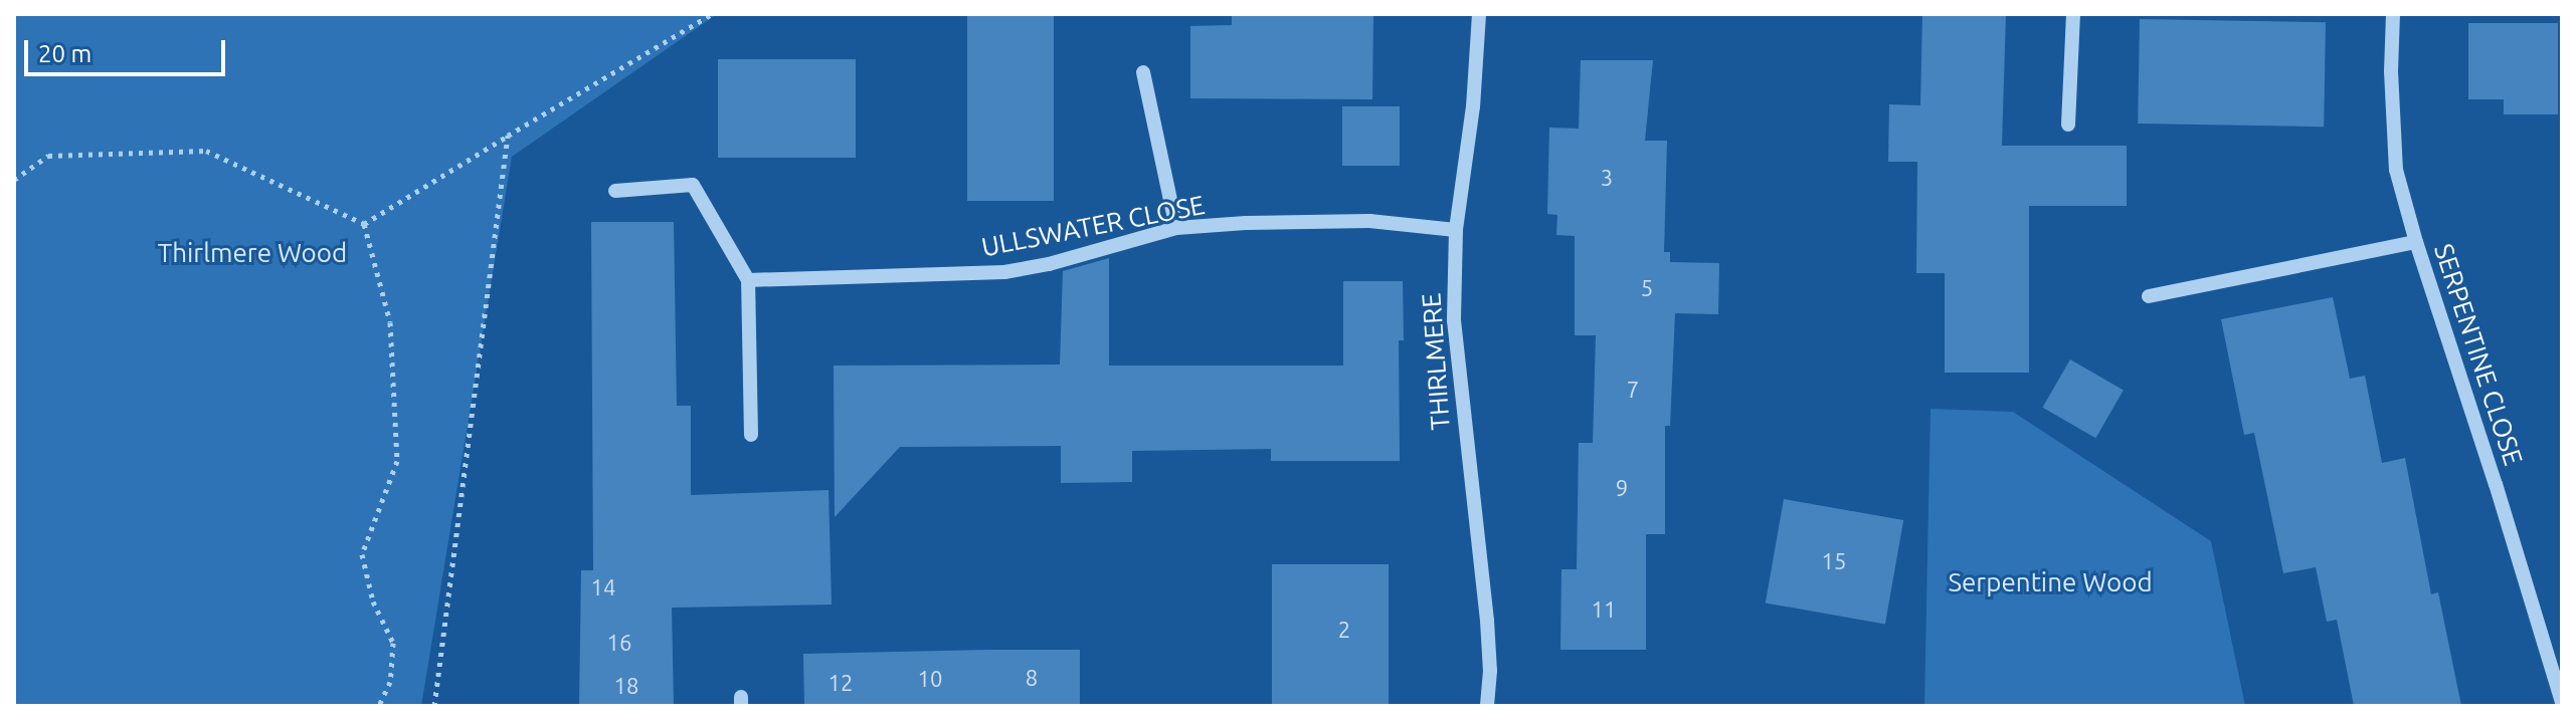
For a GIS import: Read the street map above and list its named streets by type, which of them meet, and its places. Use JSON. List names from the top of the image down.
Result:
{
  "streets": {
    "street": ["ULLSWATER CLOSE", "SERPENTINE CLOSE", "THIRLMERE"]
  },
  "crossings": [
    ["ULLSWATER CLOSE", "THIRLMERE"]
  ],
  "parks": ["Thirlmere Wood", "Serpentine Wood"],
  "house_numbers": [
    "3",
    "5",
    "7",
    "9",
    "15",
    "14",
    "11",
    "2",
    "16",
    "8",
    "10",
    "12",
    "18"
  ],
  "scale_bar": "20 m"
}
